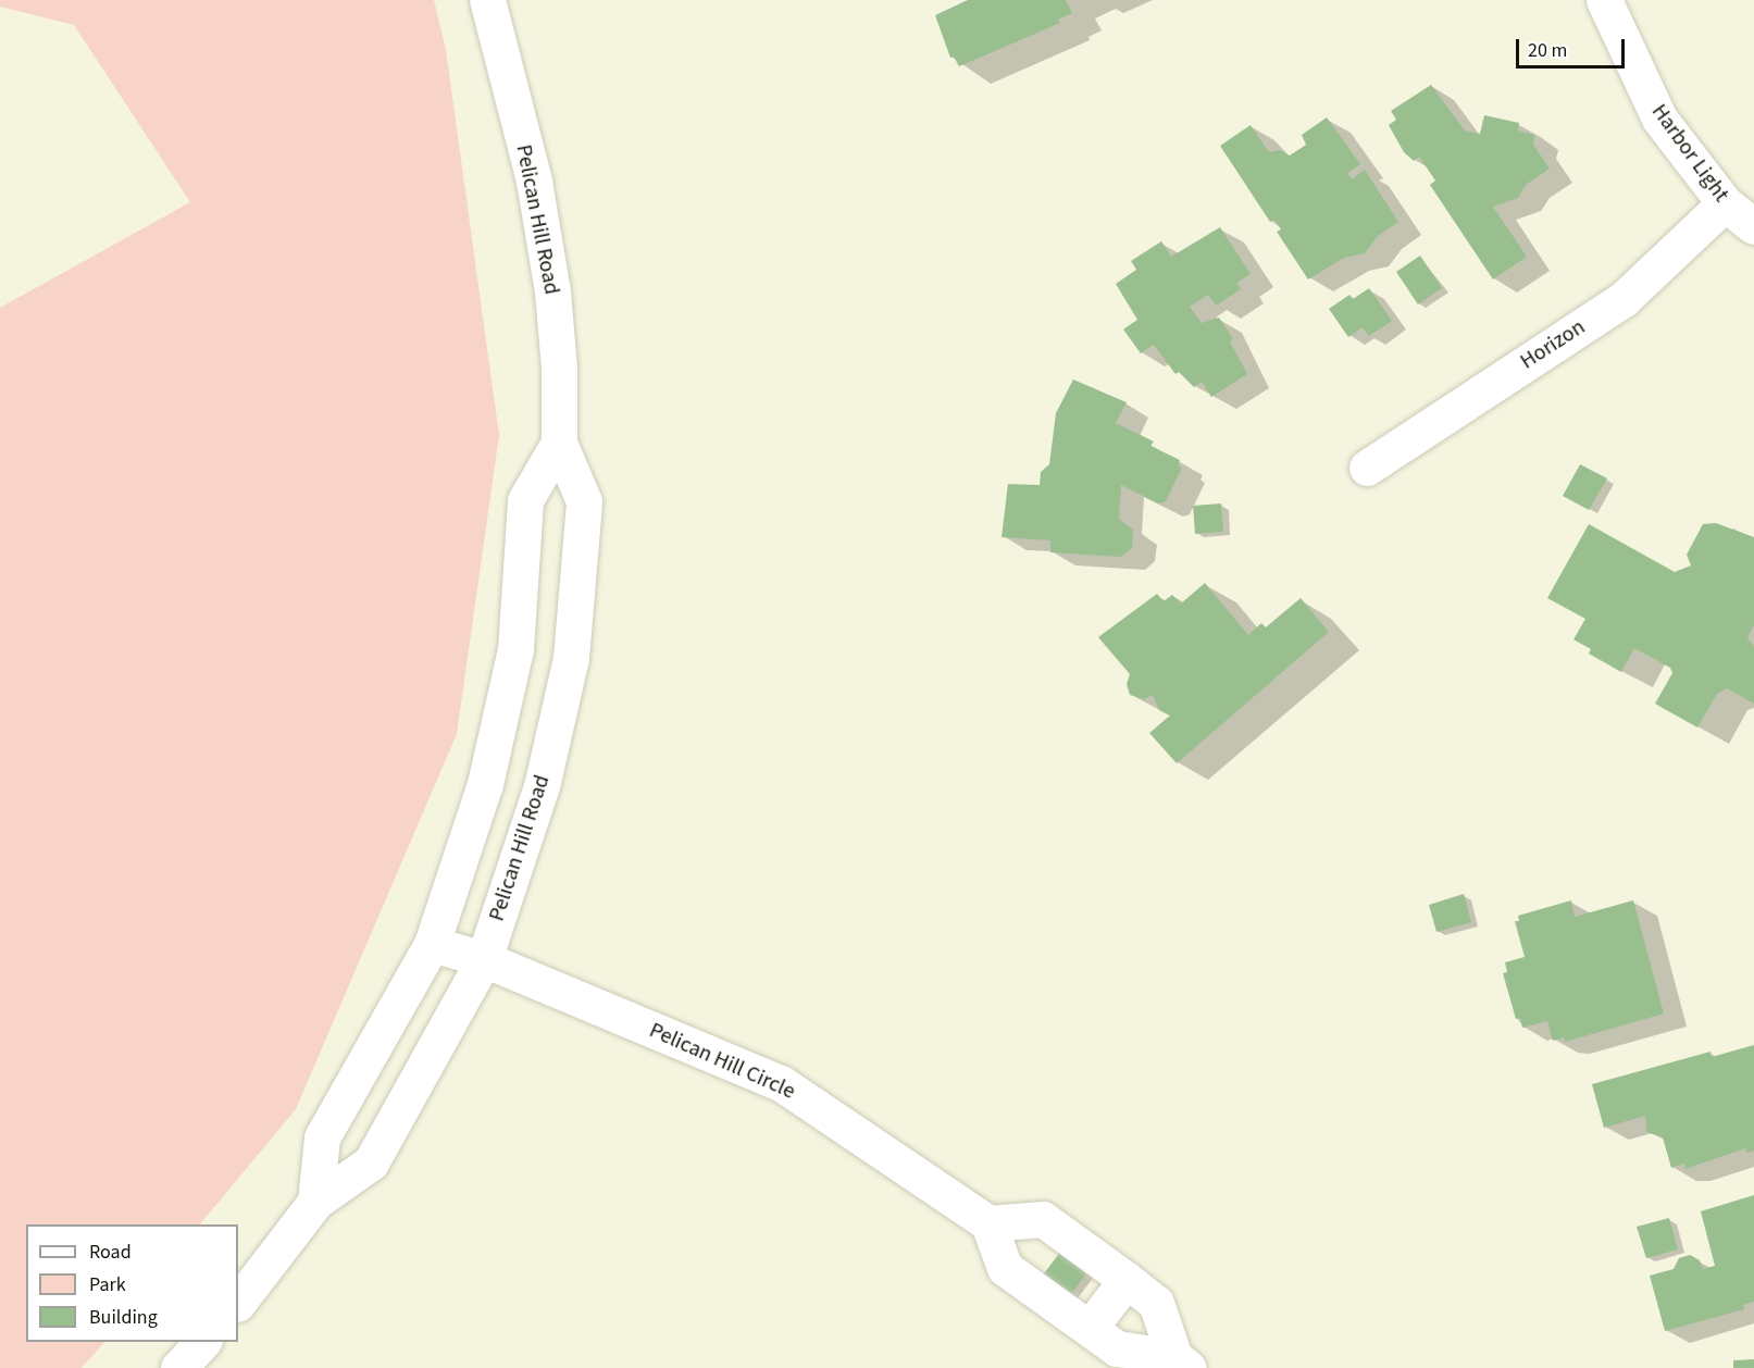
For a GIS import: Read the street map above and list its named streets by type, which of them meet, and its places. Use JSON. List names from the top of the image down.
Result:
{
  "streets": {
    "street": [
      "Harbor Light",
      "Pelican Hill Road",
      "Horizon",
      "Pelican Hill Circle"
    ]
  },
  "crossings": [
    ["Harbor Light", "Horizon"],
    ["Pelican Hill Road", "Pelican Hill Circle"]
  ],
  "legend": ["Road", "Park", "Building"],
  "scale_bar": "20 m"
}
